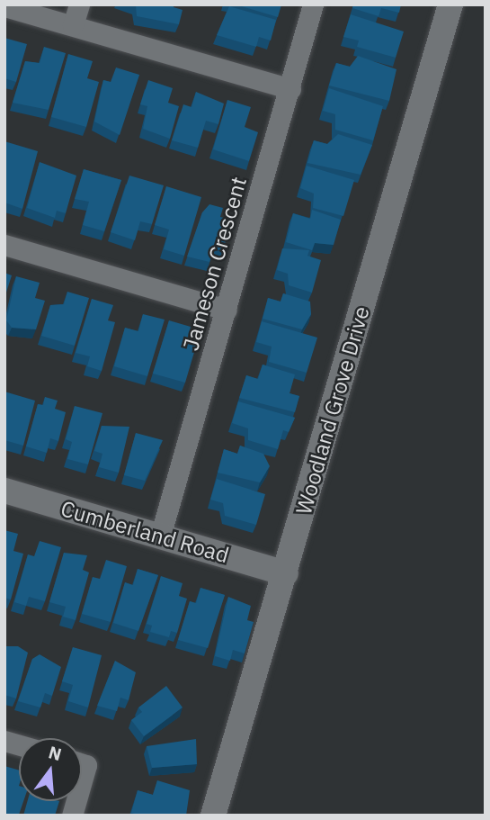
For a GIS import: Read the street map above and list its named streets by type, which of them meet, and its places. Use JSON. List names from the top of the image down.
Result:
{
  "streets": {
    "street": ["Jameson Crescent", "Woodland Grove Drive", "Cumberland Road"]
  },
  "crossings": [
    ["Jameson Crescent", "Cumberland Road"],
    ["Woodland Grove Drive", "Cumberland Road"]
  ],
  "north": "top"
}
